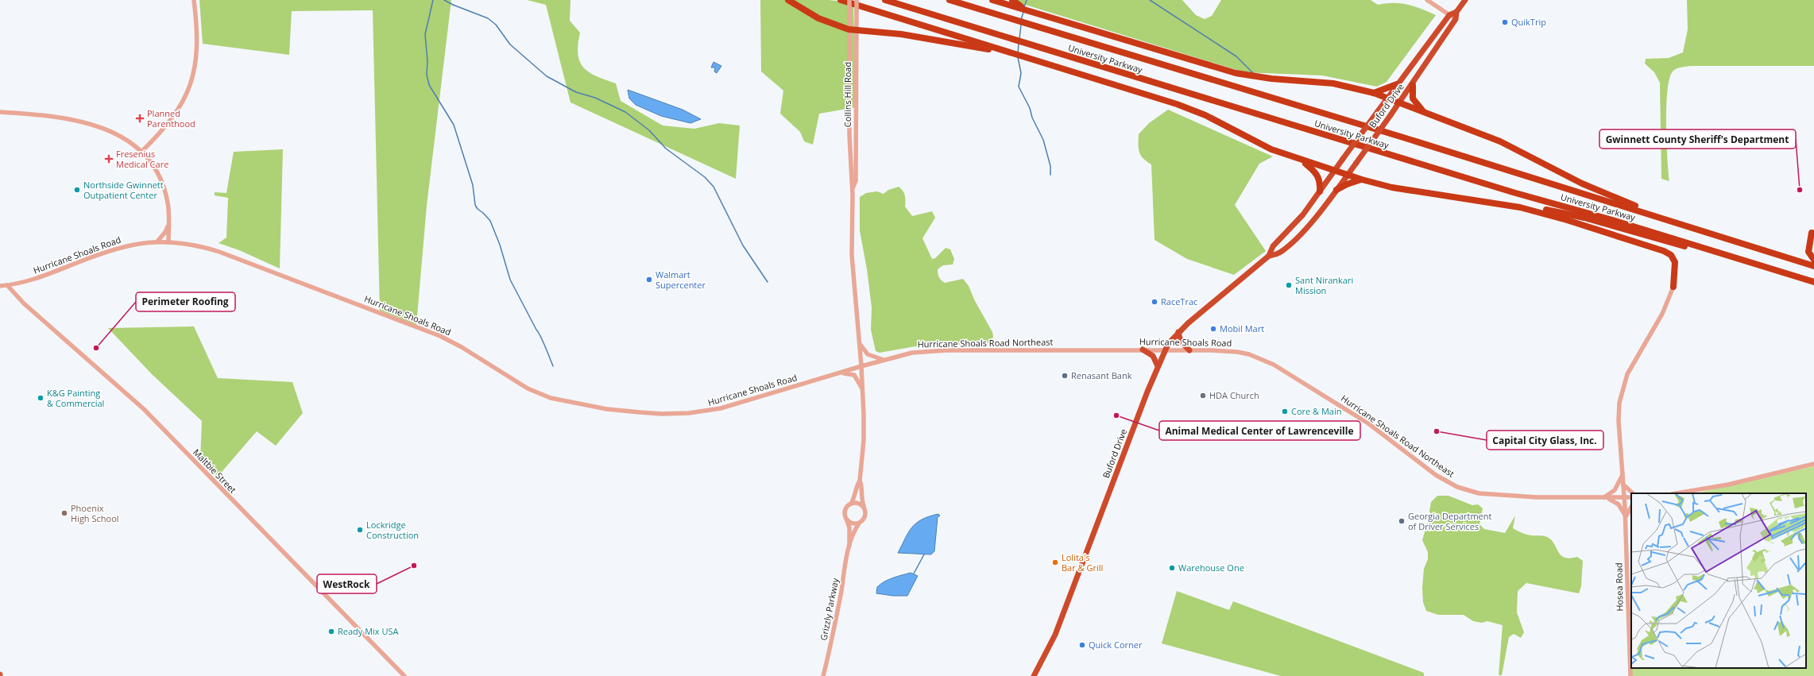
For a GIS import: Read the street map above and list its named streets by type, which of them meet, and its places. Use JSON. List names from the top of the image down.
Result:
{
  "streets": {
    "highway": ["University Parkway", "Buford Drive"],
    "street": [
      "Collins Hill Road",
      "Hurricane Shoals Road",
      "Hurricane Shoals Road Northeast",
      "Maltbie Street",
      "Hosea Road",
      "Grizzly Parkway"
    ]
  },
  "crossings": [
    ["Collins Hill Road", "Hurricane Shoals Road"],
    ["Collins Hill Road", "Hurricane Shoals Road Northeast"],
    ["Buford Drive", "Hurricane Shoals Road"],
    ["Hurricane Shoals Road", "Hurricane Shoals Road Northeast"],
    ["Hurricane Shoals Road", "Maltbie Street"],
    ["Hurricane Shoals Road Northeast", "Hosea Road"]
  ],
  "places": {
    "other": [
      "QuikTrip",
      "Northside Gwinnett Outpatient Center",
      "Gwinnett County Sheriff's Department",
      "Walmart Supercenter",
      "Sant Nirankari Mission",
      "RaceTrac",
      "Mobil Mart",
      "Perimeter Roofing",
      "Renasant Bank",
      "HDA Church",
      "K&G Painting & Commercial",
      "Core & Main",
      "Animal Medical Center of Lawrenceville",
      "Capital City Glass, Inc.",
      "Phoenix High School",
      "Georgia Department of Driver Services",
      "Lockridge Construction",
      "Lolita's Bar & Grill",
      "WestRock",
      "Warehouse One",
      "Ready Mix USA",
      "Quick Corner"
    ],
    "health": ["Planned Parenthood", "Fresenius Medical Care"]
  }
}
